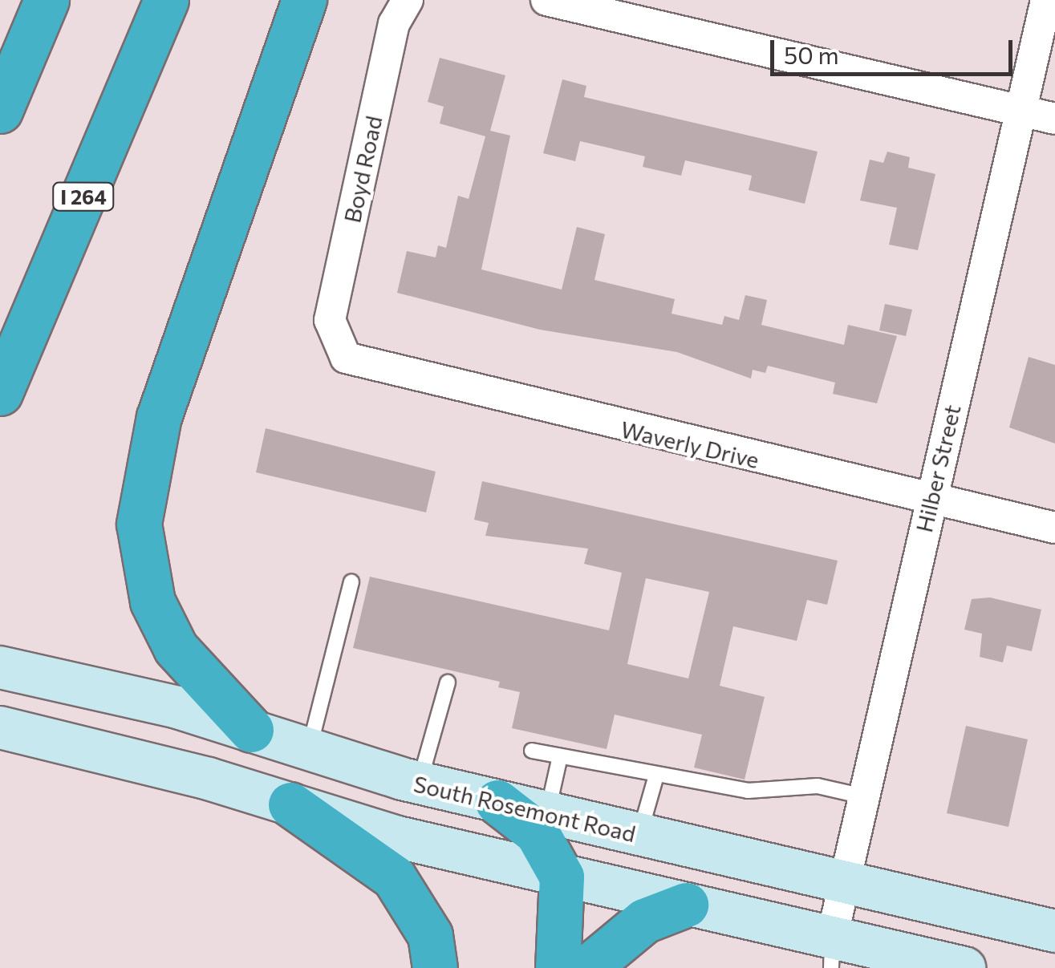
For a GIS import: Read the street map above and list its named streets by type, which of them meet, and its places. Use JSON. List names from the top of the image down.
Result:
{
  "streets": {
    "highway": ["I 264"],
    "main road": ["South Rosemont Road"],
    "street": ["Boyd Road", "Waverly Drive", "Hilber Street"]
  },
  "crossings": [
    ["Boyd Road", "Waverly Drive"],
    ["Waverly Drive", "Hilber Street"],
    ["Hilber Street", "South Rosemont Road"]
  ],
  "scale_bar": "50 m"
}
